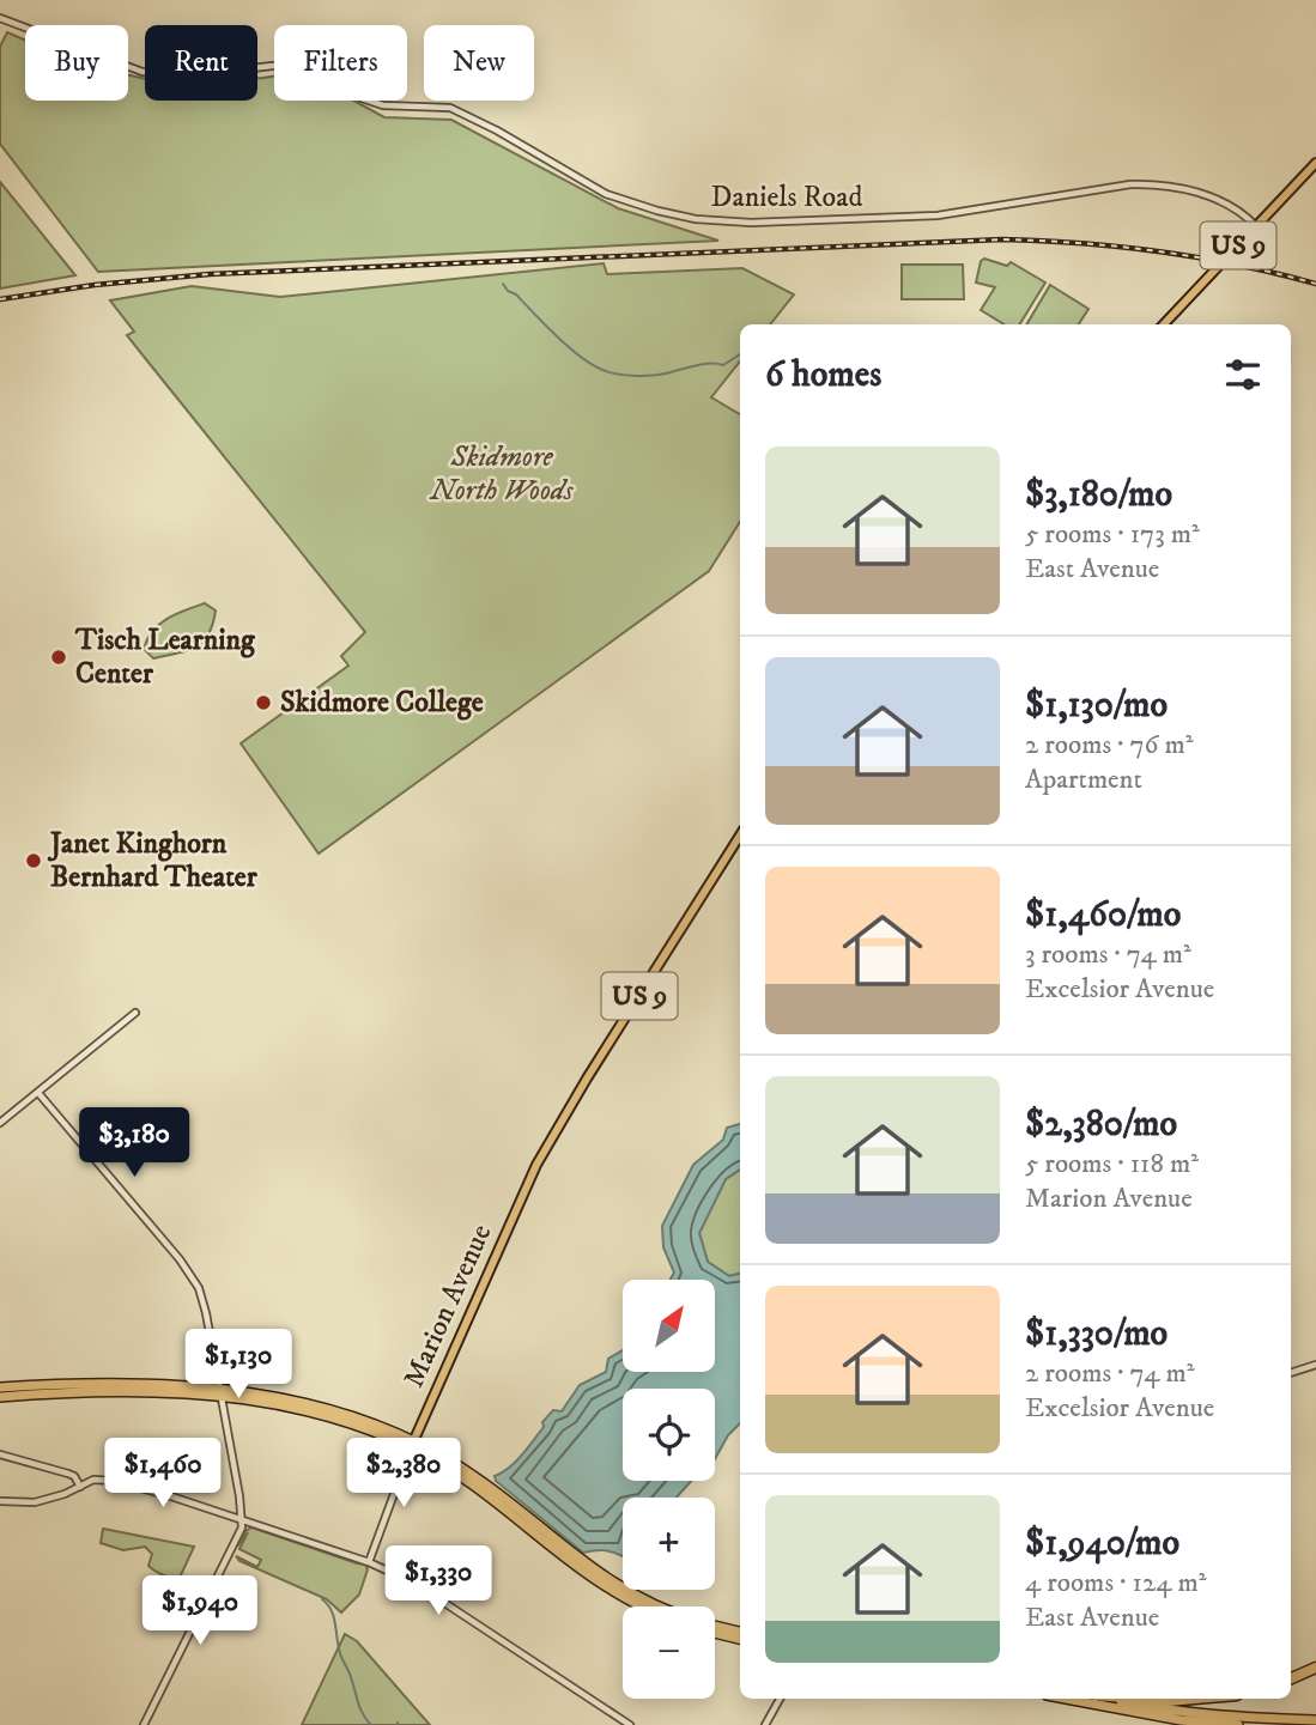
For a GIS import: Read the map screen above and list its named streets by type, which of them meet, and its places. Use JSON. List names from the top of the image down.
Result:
{
  "streets": {
    "main road": ["US 9", "Marion Avenue"],
    "street": ["Daniels Road"]
  },
  "crossings": [
    ["Daniels Road", "US 9"]
  ],
  "parks": ["Skidmore North Woods"],
  "places": ["Tisch Learning Center", "Skidmore College", "Janet Kinghorn Bernhard Theater"],
  "north": "top right",
  "page": {
    "chip": [
      "Buy",
      "Rent",
      "Filters",
      "New"
    ],
    "heading": "6 homes",
    "list": [
      {
        "name": "$3,180/mo",
        "note": "5 rooms · 173 m² · East Avenue"
      },
      {
        "name": "$1,130/mo",
        "note": "2 rooms · 76 m² · Apartment"
      },
      {
        "name": "$1,460/mo",
        "note": "3 rooms · 74 m² · Excelsior Avenue"
      },
      {
        "name": "$2,380/mo",
        "note": "5 rooms · 118 m² · Marion Avenue"
      },
      {
        "name": "$1,330/mo",
        "note": "2 rooms · 74 m² · Excelsior Avenue"
      },
      {
        "name": "$1,940/mo",
        "note": "4 rooms · 124 m² · East Avenue"
      }
    ],
    "price": [
      "$3,180",
      "$1,130",
      "$1,460",
      "$2,380",
      "$1,330",
      "$1,940"
    ],
    "map_buttons": ["+", "−"]
  }
}
